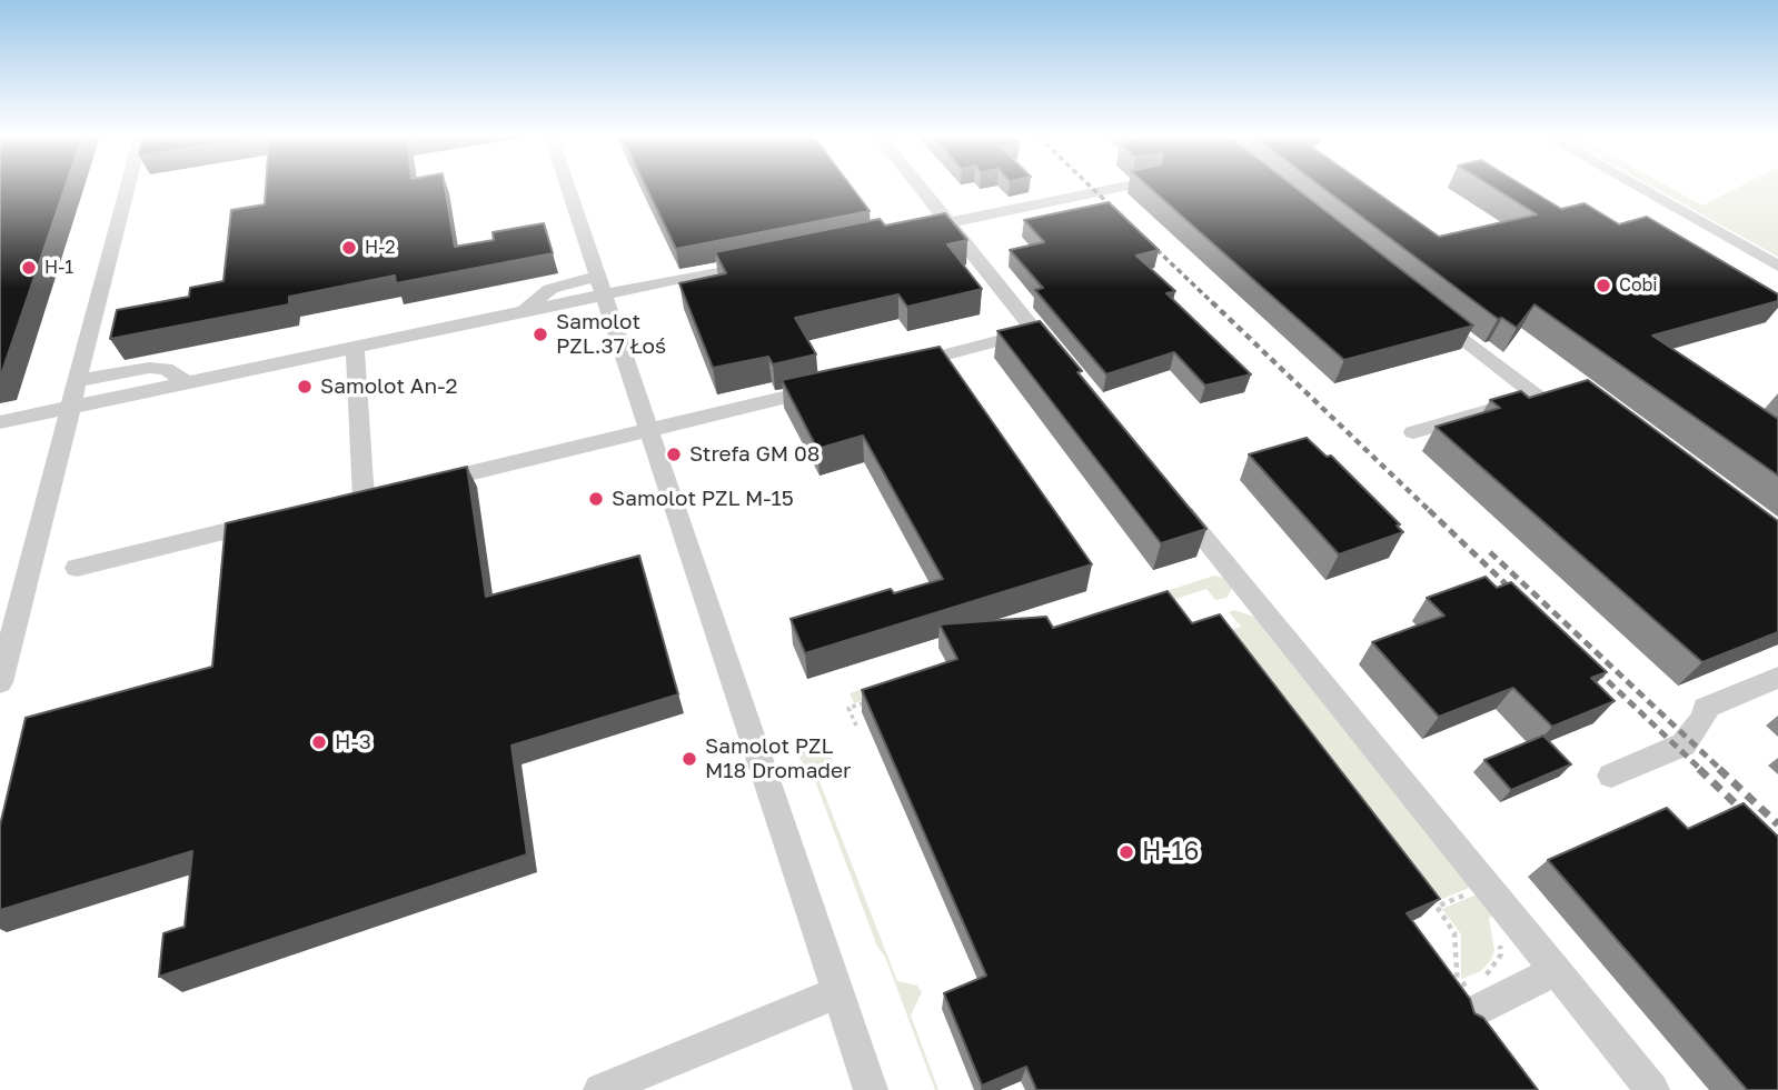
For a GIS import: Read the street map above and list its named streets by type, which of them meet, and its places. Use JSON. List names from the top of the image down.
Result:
{
  "places": [
    "H-2",
    "H-1",
    "Cobi",
    "Samolot PZL.37 Łoś",
    "Samolot An-2",
    "Strefa GM 08",
    "Samolot PZL M-15",
    "H-3",
    "Samolot PZL M18 Dromader",
    "H-16"
  ]
}
